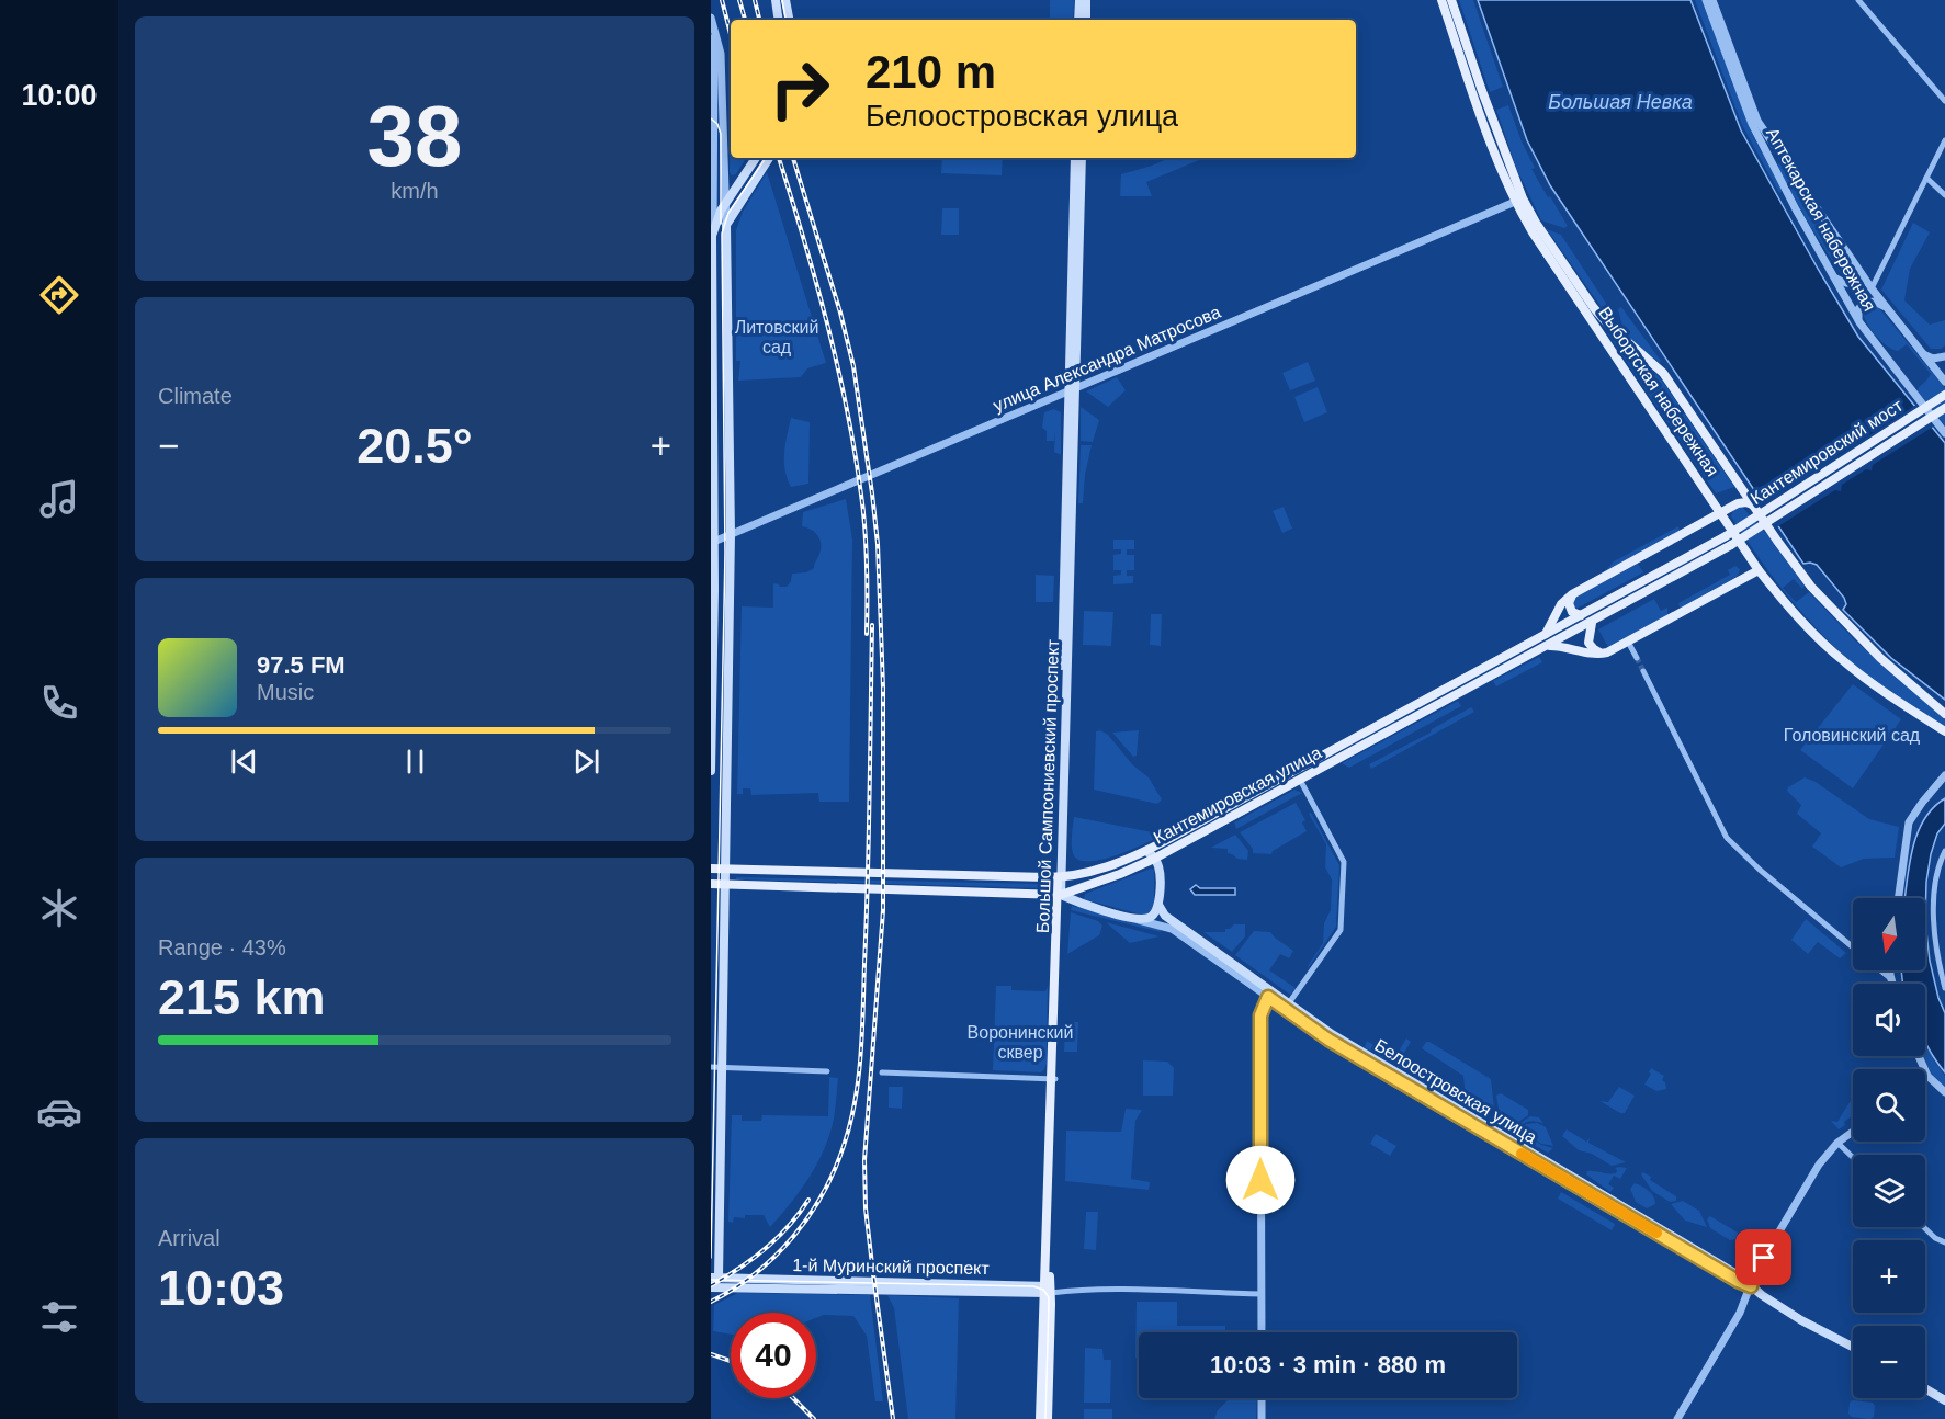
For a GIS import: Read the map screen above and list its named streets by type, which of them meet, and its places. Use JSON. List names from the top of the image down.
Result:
{
  "streets": {
    "main road": [
      "Выборгская набережная",
      "Кантемировский мост",
      "Большой Сампсониевский проспект",
      "Кантемировская улица",
      "Белоостровская улица",
      "1-й Муринский проспект"
    ],
    "street": ["Аптекарская набережная", "улица Александра Матросова"]
  },
  "crossings": [
    ["улица Александра Матросова", "Выборгская набережная"],
    ["улица Александра Матросова", "Большой Сампсониевский проспект"],
    ["Кантемировский мост", "Кантемировская улица"],
    ["Большой Сампсониевский проспект", "Кантемировская улица"],
    ["Большой Сампсониевский проспект", "Белоостровская улица"],
    ["Большой Сампсониевский проспект", "1-й Муринский проспект"],
    ["Кантемировская улица", "Белоостровская улица"]
  ],
  "water": ["Большая Невка"],
  "parks": ["Литовский сад", "Головинский сад", "Воронинский сквер"],
  "north": "bottom",
  "page": {
    "tabs": "10:00",
    "tile": [
      ["38", "km/h"],
      "Climate",
      ["Range · 43%", "215 km"],
      ["Arrival", "10:03"]
    ],
    "turn": ["210 m", "Белоостровская улица"],
    "heat": ["−", "20.5°", "+"],
    "song": ["97.5 FM", "Music"],
    "map_buttons": ["+", "−"],
    "limit": "40",
    "trip": "10:03 · 3 min · 880 m"
  }
}
